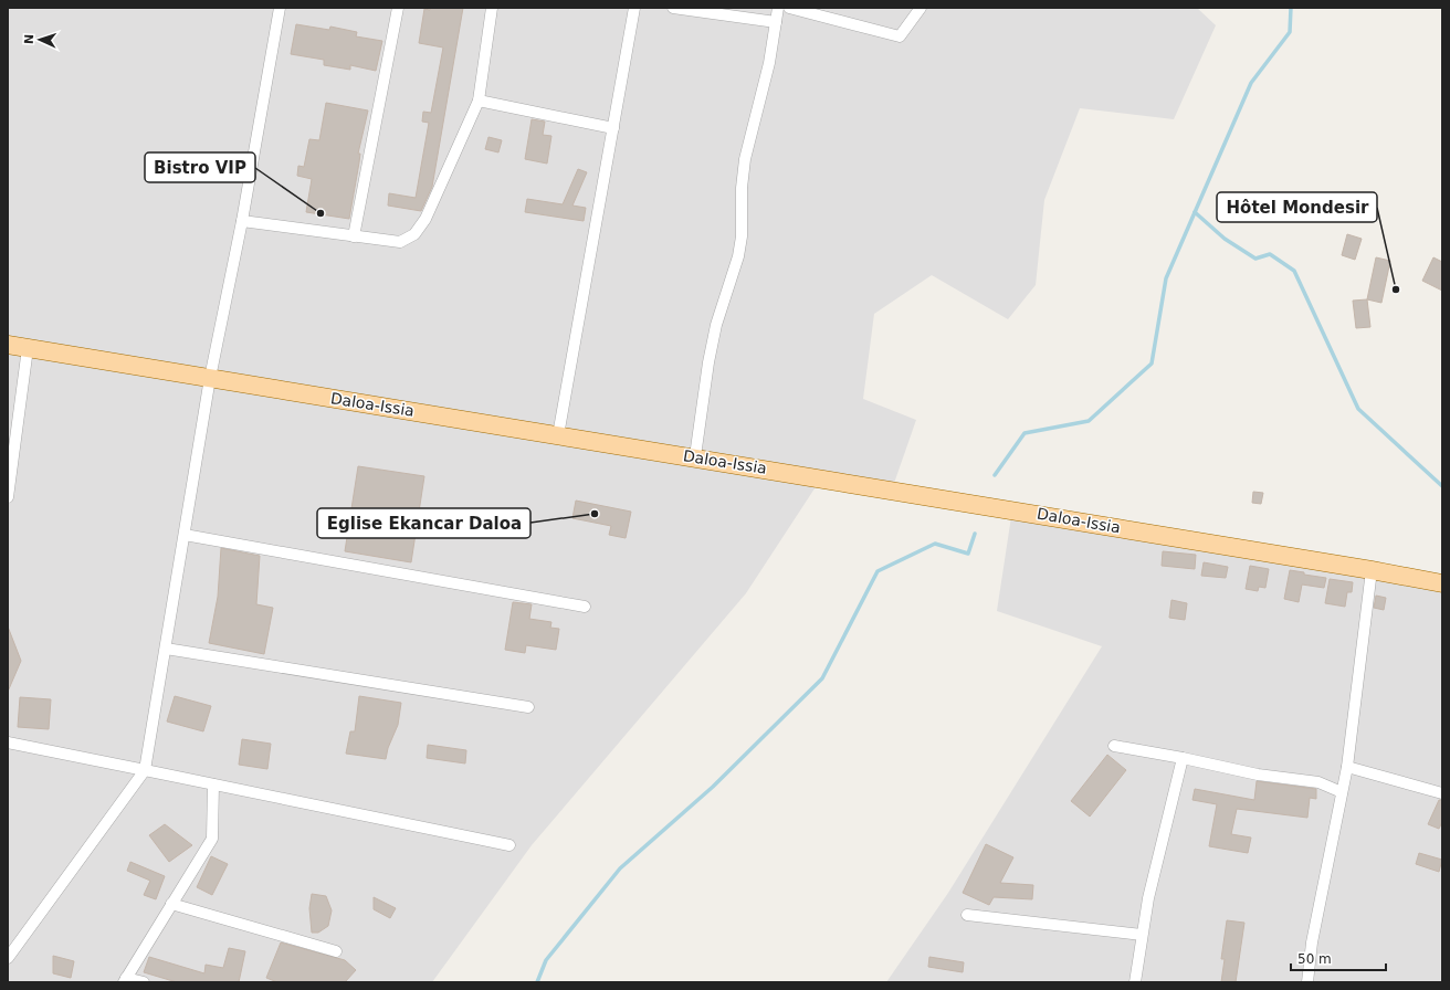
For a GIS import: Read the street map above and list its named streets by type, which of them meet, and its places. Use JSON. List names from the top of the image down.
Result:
{
  "streets": {
    "main road": ["Daloa-Issia"]
  },
  "places": ["Bistro VIP", "Hôtel Mondesir", "Eglise Ekancar Daloa"],
  "scale_bar": "50 m",
  "north": "left"
}
